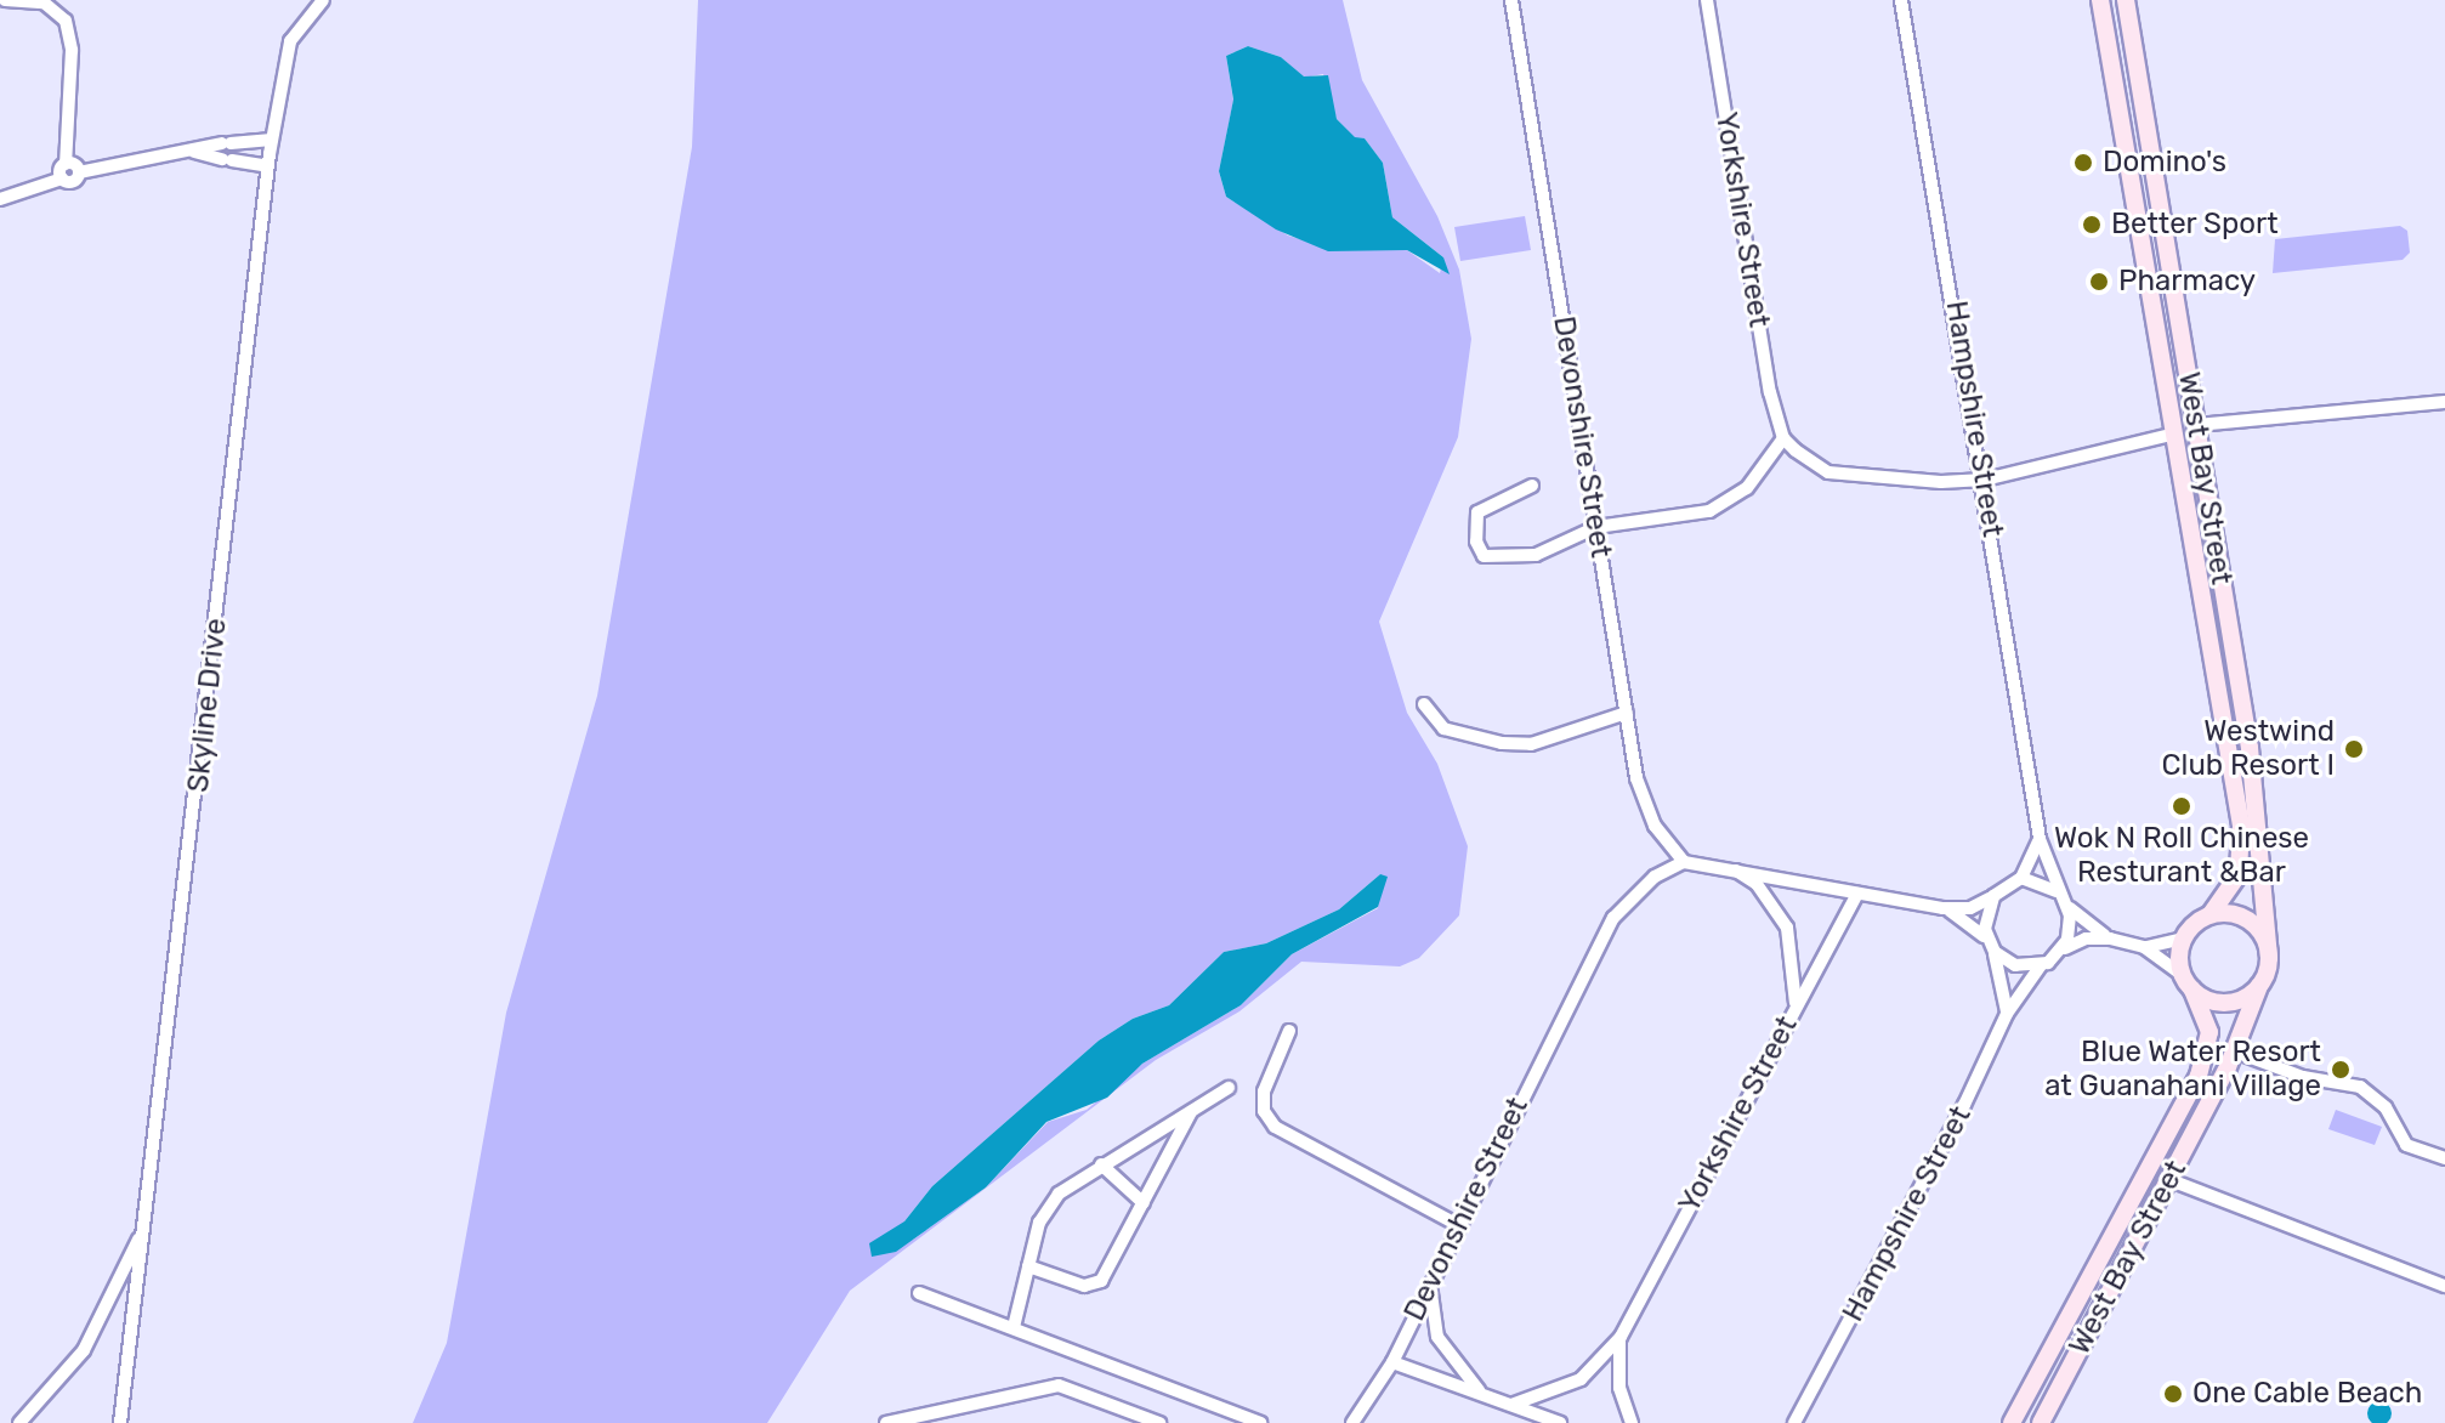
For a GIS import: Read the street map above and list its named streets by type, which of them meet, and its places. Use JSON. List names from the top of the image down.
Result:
{
  "streets": {
    "main road": ["West Bay Street"],
    "street": [
      "Yorkshire Street",
      "Hampshire Street",
      "Devonshire Street",
      "Skyline Drive"
    ]
  },
  "places": [
    "Domino's",
    "Better Sport",
    "Pharmacy",
    "Westwind Club Resort I",
    "Wok N Roll Chinese Resturant &Bar",
    "Blue Water Resort at Guanahani Village",
    "One Cable Beach"
  ]
}
